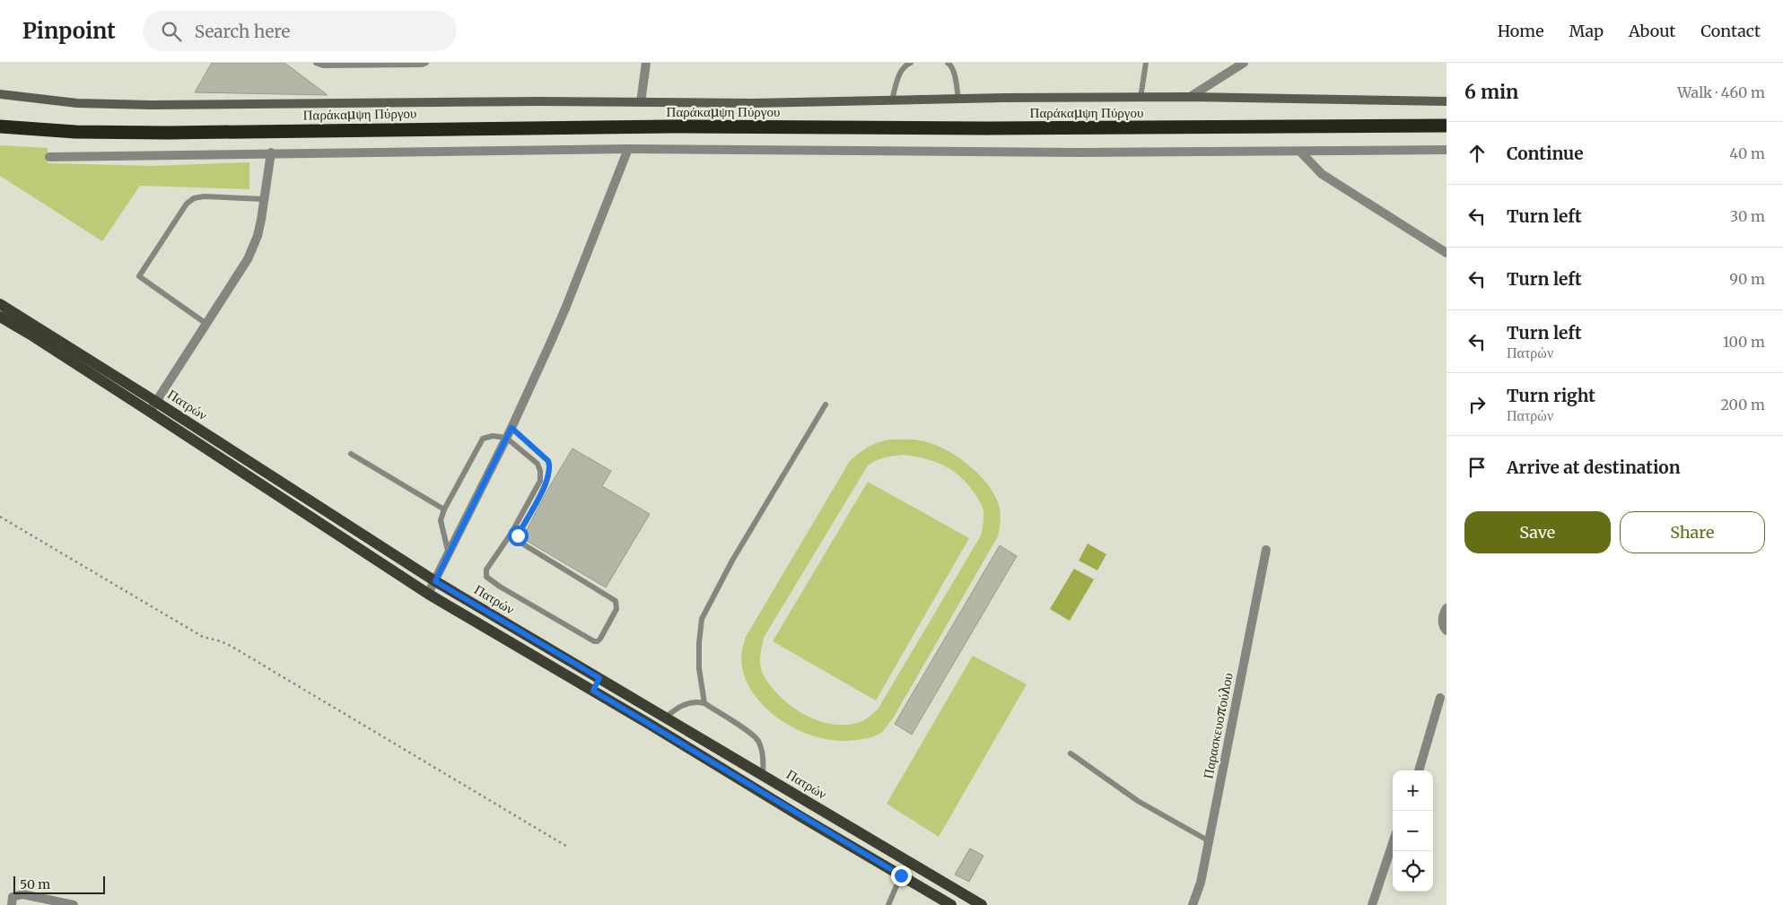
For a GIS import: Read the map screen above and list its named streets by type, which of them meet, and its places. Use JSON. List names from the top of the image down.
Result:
{
  "streets": {
    "highway": ["Παράκαμψη Πύργου"],
    "main road": ["Πατρών"],
    "street": ["Παρασκευοπούλου"]
  },
  "scale_bar": "50 m",
  "page": {
    "header": "Pinpoint",
    "search": "Search here",
    "nav": [
      "Home",
      "Map",
      "About",
      "Contact"
    ],
    "heading": ["6 min", "Walk · 460 m"],
    "list": [
      ["Continue", "40 m"],
      ["Turn left", "30 m"],
      ["Turn left", "90 m"],
      ["Turn left", "Πατρών", "100 m"],
      ["Turn right", "Πατρών", "200 m"],
      "Arrive at destination"
    ],
    "buttons": ["Save", "Share"],
    "map_buttons": ["+", "−"],
    "scale": "50 m"
  }
}
